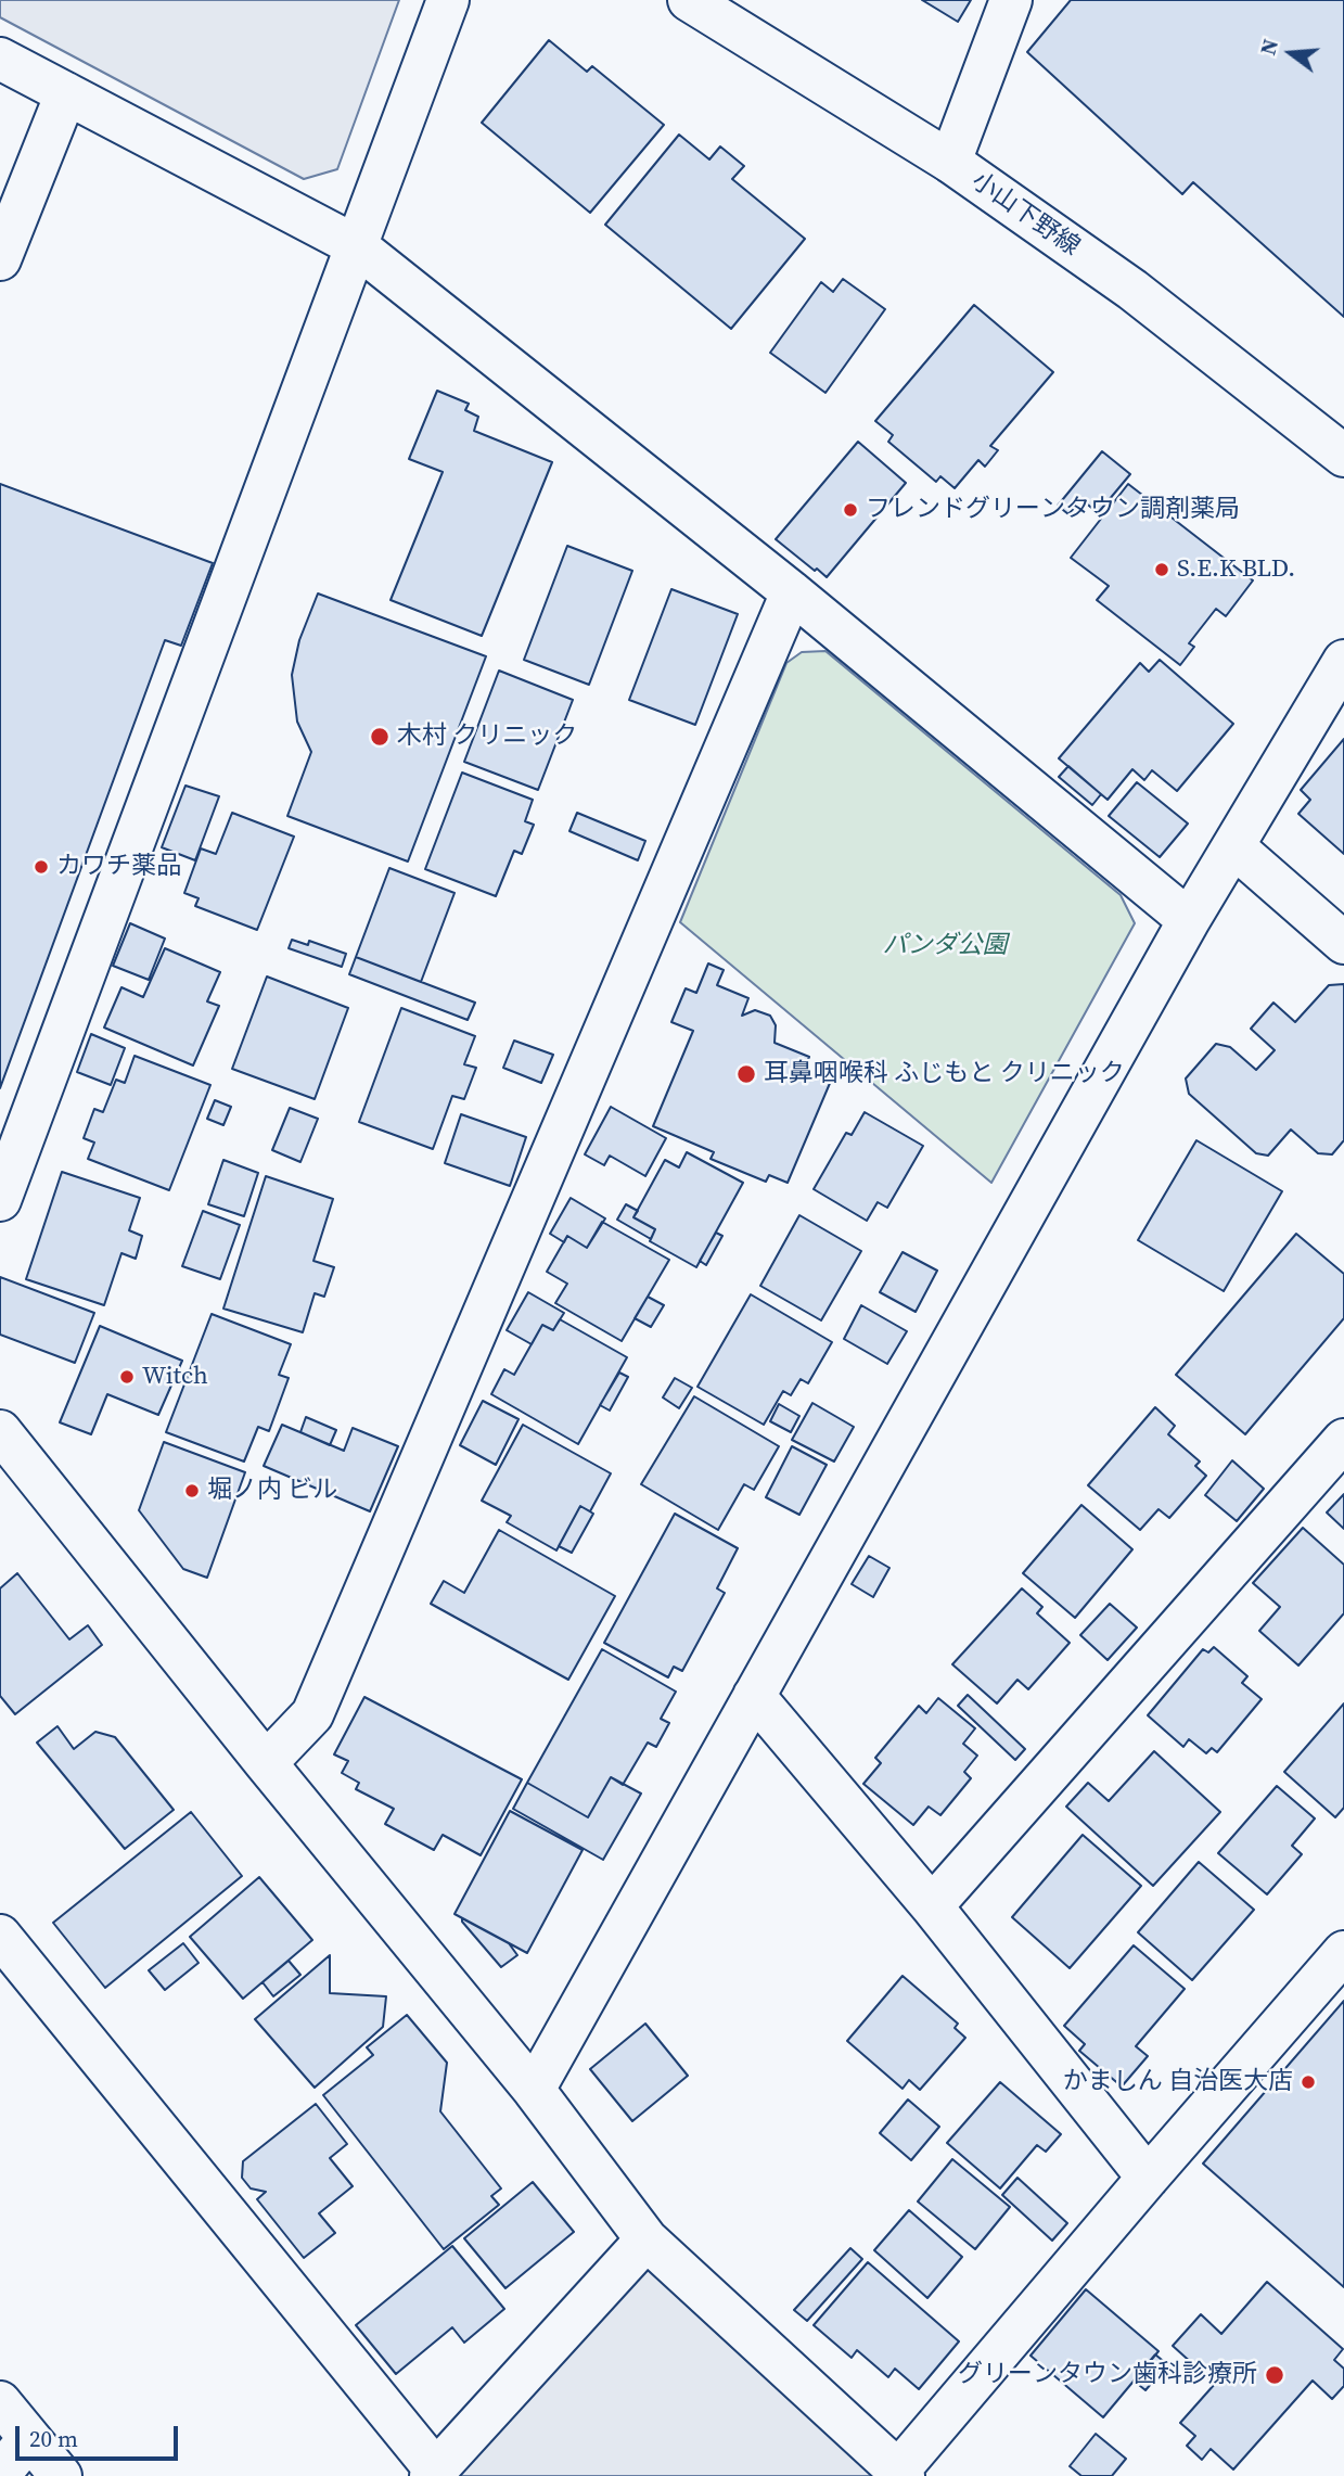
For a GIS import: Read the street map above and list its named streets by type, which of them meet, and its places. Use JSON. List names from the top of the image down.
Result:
{
  "streets": {
    "street": ["小山下野線"]
  },
  "parks": ["パンダ公園"],
  "places": [
    "フレンドグリーンタウン調剤薬局",
    "S.E.K BLD.",
    "木村 クリニック",
    "カワチ薬品",
    "耳鼻咽喉科 ふじもと クリニック",
    "Witch",
    "堀ノ内 ビル",
    "かましん 自治医大店",
    "グリーンタウン歯科診療所"
  ],
  "scale_bar": "20 m",
  "north": "left"
}
